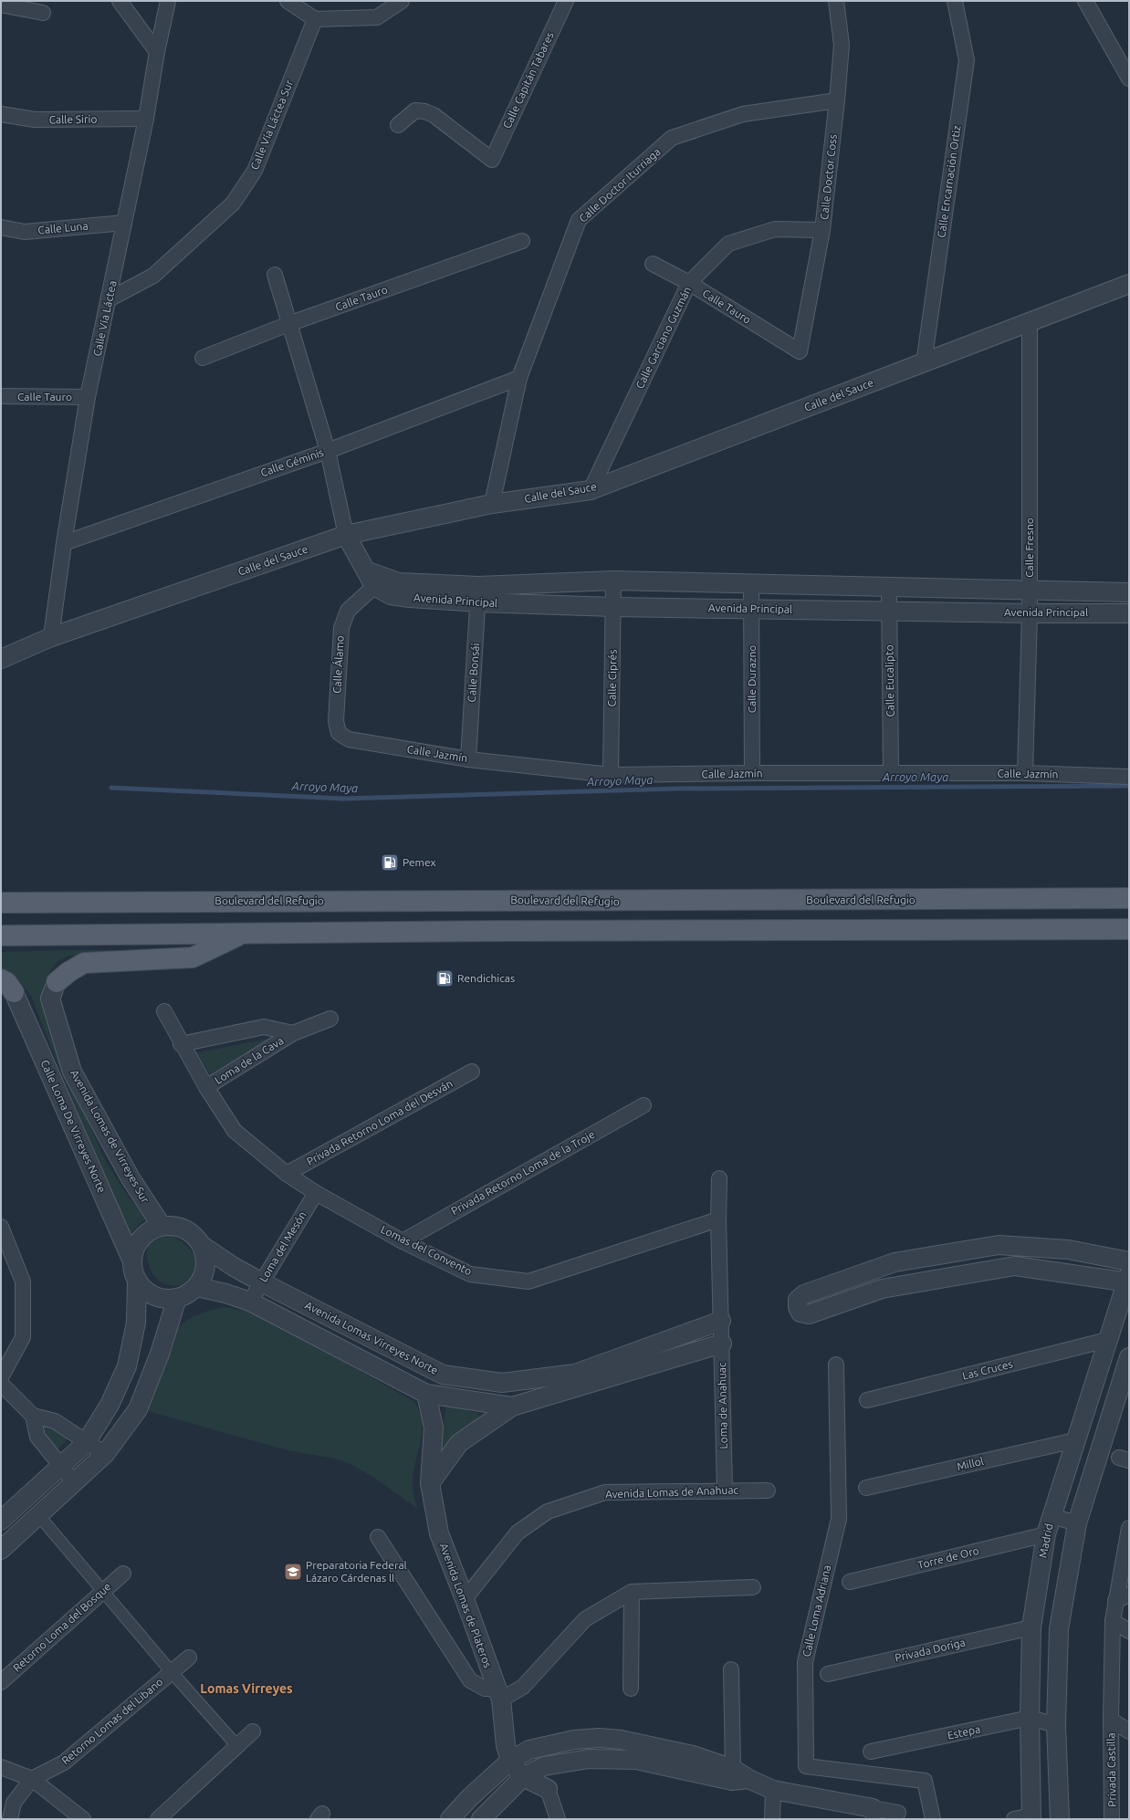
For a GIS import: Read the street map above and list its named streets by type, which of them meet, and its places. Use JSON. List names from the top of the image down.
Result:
{
  "streets": {
    "main road": ["Boulevard del Refugio"],
    "street": [
      "Calle Capitán Tabares",
      "Calle Sirio",
      "Calle Vía Láctea Sur",
      "Calle Doctor Coss",
      "Calle Encarnación Ortiz",
      "Calle Doctor Iturriaga",
      "Calle Luna",
      "Calle Tauro",
      "Calle Vía Láctea",
      "Calle Garciano Guzmán",
      "Calle del Sauce",
      "Calle Géminis",
      "Calle Fresno",
      "Avenida Principal",
      "Calle Álamo",
      "Calle Bonsái",
      "Calle Ciprés",
      "Calle Durazno",
      "Calle Eucalipto",
      "Calle Jazmín",
      "Loma de la Cava",
      "Privada Retorno Loma del Desván",
      "Calle Loma De Virreyes Norte",
      "Avenida Lomas de Virreyes Sur",
      "Privada Retorno Loma de la Troje",
      "Loma del Mesón",
      "Lomas del Convento",
      "Avenida Lomas Virreyes Norte",
      "Las Cruces",
      "Loma de Anahuac",
      "Millol",
      "Avenida Lomas de Anahuac",
      "Madrid",
      "Torre de Oro",
      "Avenida Lomas de Plateros",
      "Calle Loma Adriana",
      "Retorno Loma del Bosque",
      "Privada Doriga",
      "Retorno Lomas del Libano",
      "Estepa",
      "Privada Castilla"
    ]
  },
  "crossings": [
    ["Calle Sirio", "Calle Vía Láctea"],
    ["Calle Vía Láctea Sur", "Calle Vía Láctea"],
    ["Calle Doctor Coss", "Calle Doctor Iturriaga"],
    ["Calle Doctor Coss", "Calle Tauro"],
    ["Calle Doctor Coss", "Calle Garciano Guzmán"],
    ["Calle Encarnación Ortiz", "Calle del Sauce"],
    ["Calle Doctor Iturriaga", "Calle del Sauce"],
    ["Calle Doctor Iturriaga", "Calle Géminis"],
    ["Calle Luna", "Calle Vía Láctea"],
    ["Calle Tauro", "Calle Vía Láctea"],
    ["Calle Tauro", "Calle Garciano Guzmán"],
    ["Calle Vía Láctea", "Calle del Sauce"],
    ["Calle Vía Láctea", "Calle Géminis"],
    ["Calle Garciano Guzmán", "Calle del Sauce"],
    ["Calle del Sauce", "Calle Fresno"],
    ["Calle Fresno", "Avenida Principal"],
    ["Calle Fresno", "Calle Jazmín"],
    ["Avenida Principal", "Calle Álamo"],
    ["Avenida Principal", "Calle Bonsái"],
    ["Avenida Principal", "Calle Ciprés"],
    ["Avenida Principal", "Calle Durazno"],
    ["Avenida Principal", "Calle Eucalipto"],
    ["Calle Álamo", "Calle Jazmín"],
    ["Calle Bonsái", "Calle Jazmín"],
    ["Calle Ciprés", "Calle Jazmín"],
    ["Calle Durazno", "Calle Jazmín"],
    ["Calle Eucalipto", "Calle Jazmín"],
    ["Loma de la Cava", "Lomas del Convento"],
    ["Privada Retorno Loma del Desván", "Lomas del Convento"],
    ["Calle Loma De Virreyes Norte", "Avenida Lomas de Virreyes Sur"],
    ["Calle Loma De Virreyes Norte", "Avenida Lomas Virreyes Norte"],
    ["Avenida Lomas de Virreyes Sur", "Avenida Lomas Virreyes Norte"],
    ["Privada Retorno Loma de la Troje", "Lomas del Convento"],
    ["Loma del Mesón", "Lomas del Convento"],
    ["Loma del Mesón", "Avenida Lomas Virreyes Norte"],
    ["Avenida Lomas Virreyes Norte", "Loma de Anahuac"],
    ["Avenida Lomas Virreyes Norte", "Avenida Lomas de Plateros"],
    ["Las Cruces", "Madrid"],
    ["Loma de Anahuac", "Avenida Lomas de Anahuac"],
    ["Millol", "Madrid"],
    ["Avenida Lomas de Anahuac", "Avenida Lomas de Plateros"],
    ["Madrid", "Torre de Oro"],
    ["Madrid", "Privada Doriga"],
    ["Madrid", "Estepa"]
  ],
  "districts": ["Lomas Virreyes"],
  "water": ["Arroyo Maya"],
  "places": {
    "fuel station": ["Pemex", "Rendichicas"],
    "school or university": ["Preparatoria Federal Lázaro Cárdenas ll"]
  }
}
